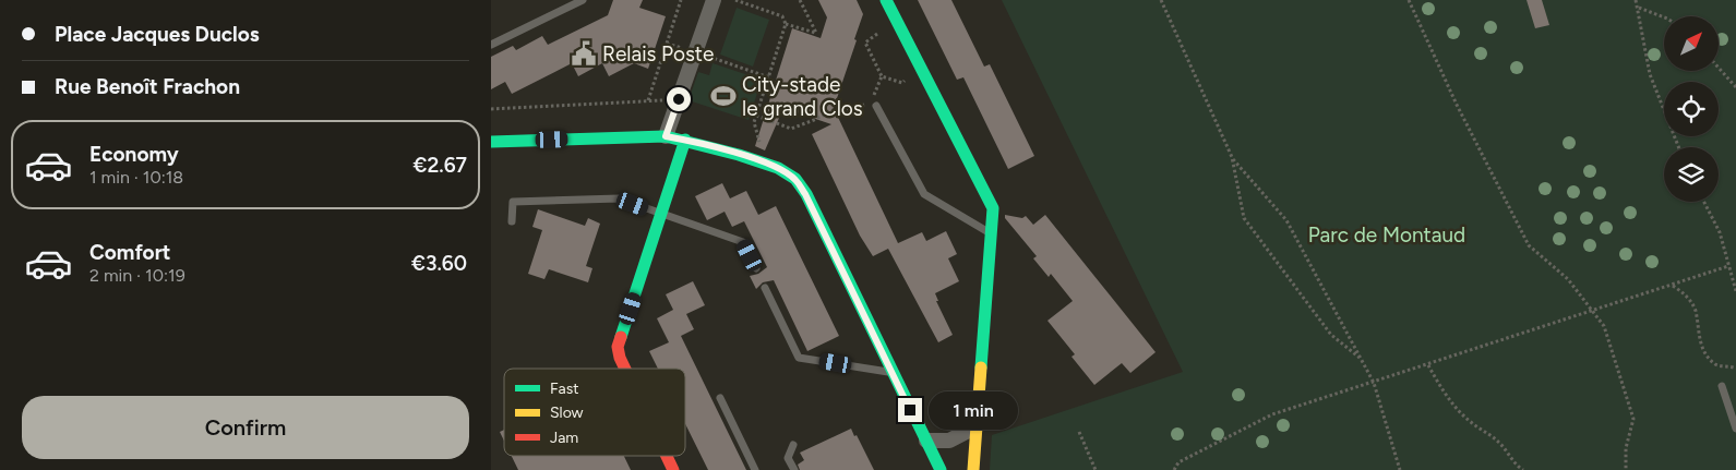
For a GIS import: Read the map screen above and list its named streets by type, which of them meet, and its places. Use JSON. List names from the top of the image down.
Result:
{
  "parks": ["Parc de Montaud"],
  "places": {
    "public building": ["Relais Poste"],
    "sports": ["City-stade le grand Clos"]
  },
  "legend": ["Fast", "Slow", "Jam"],
  "north": "top right",
  "page": {
    "banner": ["Place Jacques Duclos", "Rue Benoît Frachon"],
    "list": [
      {
        "name": "Economy",
        "note": "1 min · 10:18",
        "value": "€2.67"
      },
      {
        "name": "Comfort",
        "note": "2 min · 10:19",
        "value": "€3.60"
      }
    ],
    "buttons": "Confirm",
    "bubble": "1 min"
  }
}
